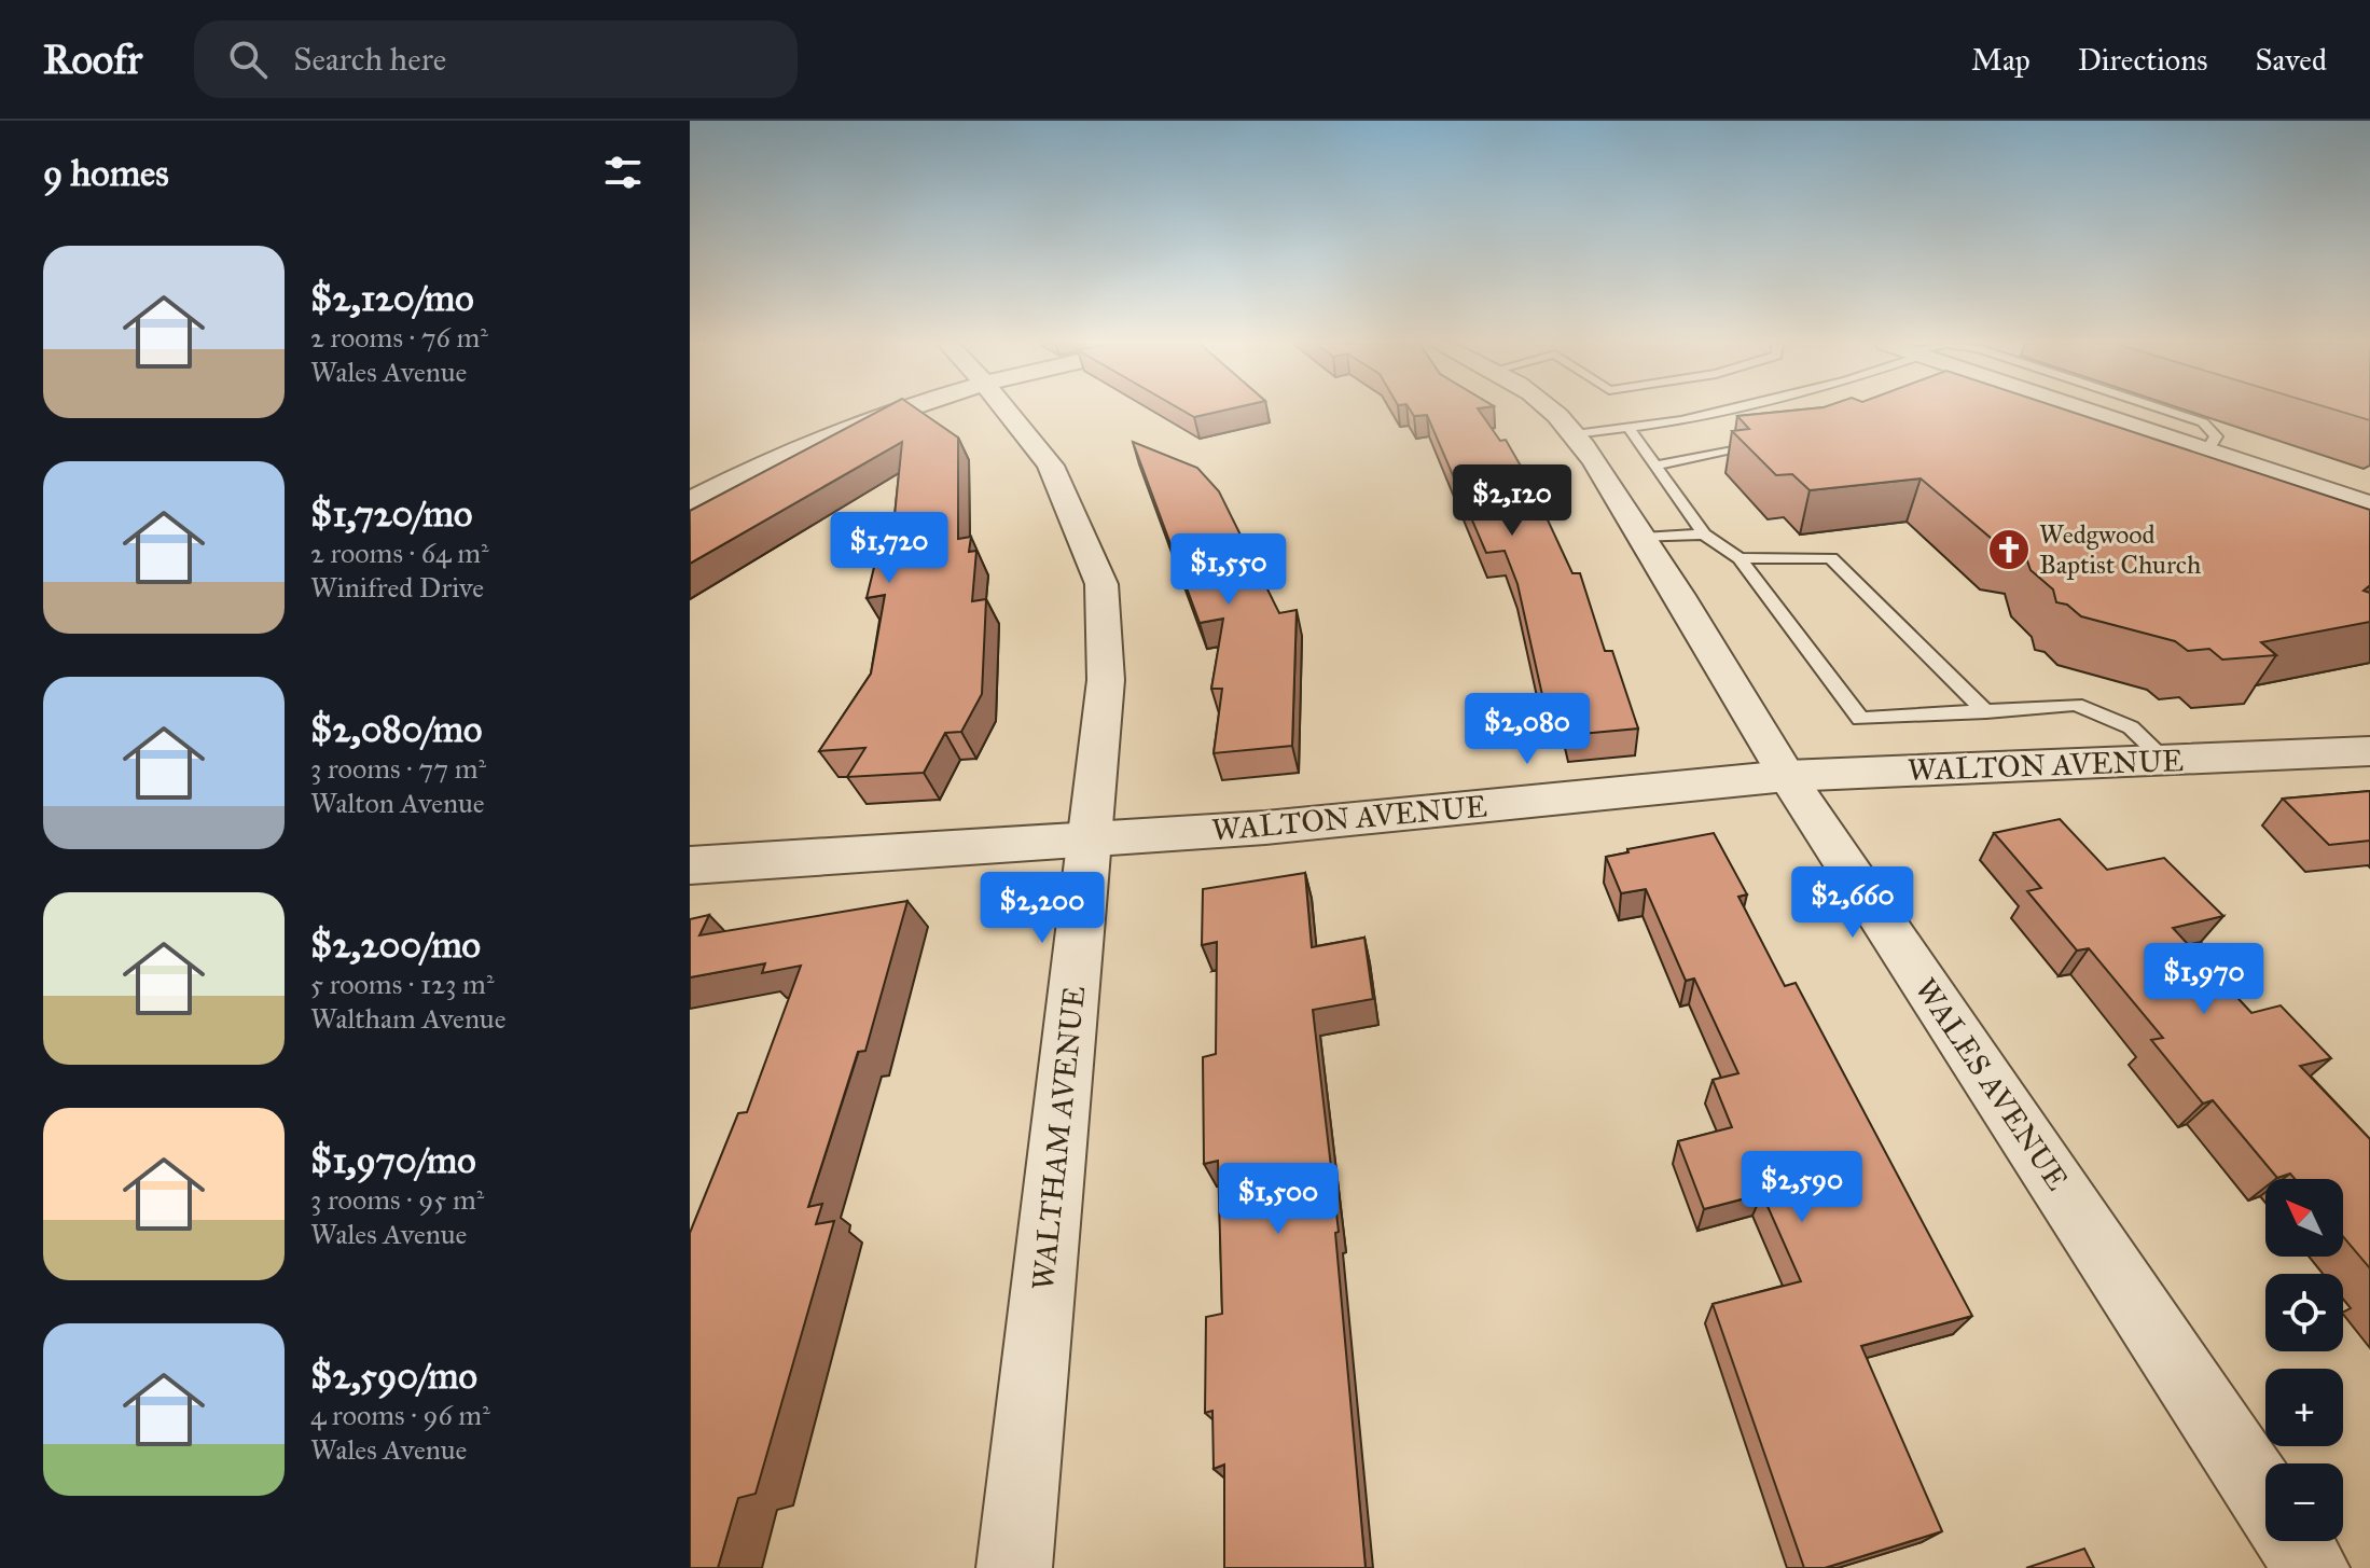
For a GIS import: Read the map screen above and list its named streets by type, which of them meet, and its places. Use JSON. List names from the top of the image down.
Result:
{
  "streets": {
    "street": ["WALTON AVENUE", "WALES AVENUE", "WALTHAM AVENUE"]
  },
  "crossings": [
    ["WALTON AVENUE", "WALES AVENUE"],
    ["WALTON AVENUE", "WALTHAM AVENUE"]
  ],
  "places": {
    "church": ["Wedgwood Baptist Church"]
  },
  "north": "top left",
  "page": {
    "header": "Roofr",
    "search": "Search here",
    "nav": ["Map", "Directions", "Saved"],
    "heading": "9 homes",
    "list": [
      {
        "name": "$2,120/mo",
        "note": "2 rooms · 76 m² · Wales Avenue"
      },
      {
        "name": "$1,720/mo",
        "note": "2 rooms · 64 m² · Winifred Drive"
      },
      {
        "name": "$2,080/mo",
        "note": "3 rooms · 77 m² · Walton Avenue"
      },
      {
        "name": "$2,200/mo",
        "note": "5 rooms · 123 m² · Waltham Avenue"
      },
      {
        "name": "$1,970/mo",
        "note": "3 rooms · 95 m² · Wales Avenue"
      },
      {
        "name": "$2,590/mo",
        "note": "4 rooms · 96 m² · Wales Avenue"
      }
    ],
    "price": [
      "$2,120",
      "$1,720",
      "$1,550",
      "$2,080",
      "$2,660",
      "$2,200",
      "$1,970",
      "$2,590",
      "$1,500"
    ],
    "map_buttons": ["+", "−"]
  }
}
